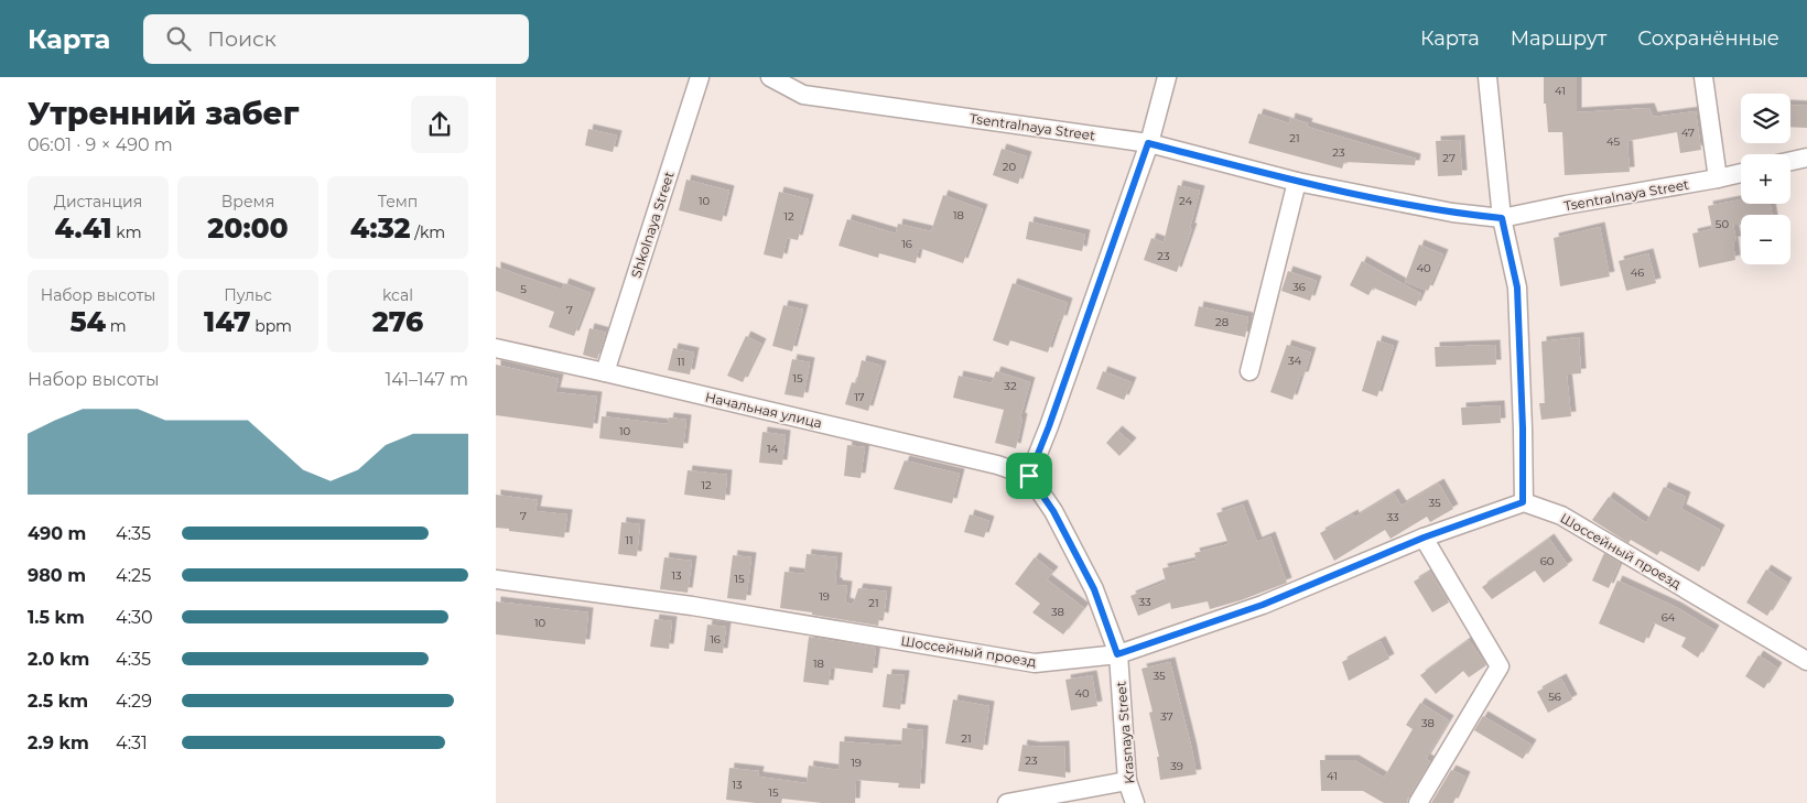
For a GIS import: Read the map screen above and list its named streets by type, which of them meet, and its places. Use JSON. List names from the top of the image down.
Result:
{
  "streets": {
    "street": [
      "Tsentralnaya Street",
      "Shkolnaya Street",
      "Начальная улица",
      "Шоссейный проезд",
      "Krasnaya Street"
    ]
  },
  "crossings": [
    ["Shkolnaya Street", "Начальная улица"],
    ["Начальная улица", "Krasnaya Street"],
    ["Шоссейный проезд", "Krasnaya Street"]
  ],
  "house_numbers": [
    "41",
    "47",
    "21",
    "45",
    "23",
    "27",
    "20",
    "10",
    "24",
    "18",
    "12",
    "50",
    "16",
    "23",
    "40",
    "46",
    "36",
    "5",
    "7",
    "28",
    "34",
    "11",
    "15",
    "32",
    "17",
    "10",
    "14",
    "12",
    "35",
    "7",
    "33",
    "11",
    "60",
    "13",
    "15",
    "19",
    "33",
    "21",
    "38",
    "64",
    "10",
    "16",
    "18",
    "35",
    "40",
    "56",
    "37",
    "38",
    "21",
    "23",
    "19",
    "39",
    "41",
    "13",
    "15"
  ],
  "page": {
    "header": "Карта",
    "search": "Поиск",
    "nav": ["Карта", "Маршрут", "Сохранённые"],
    "heading": ["Утренний забег", "06:01 · 9 × 490 m"],
    "map_buttons": ["+", "−"],
    "stats": [
      ["Дистанция", "4.41 km"],
      ["Время", "20:00"],
      ["Темп", "4:32 /km"],
      ["Набор высоты", "54 m"],
      ["Пульс", "147 bpm"],
      ["kcal", "276"]
    ],
    "chart": ["Набор высоты", "141–147 m"],
    "list": [
      {
        "name": "490 m",
        "note": "4:35"
      },
      {
        "name": "980 m",
        "note": "4:25"
      },
      {
        "name": "1.5 km",
        "note": "4:30"
      },
      {
        "name": "2.0 km",
        "note": "4:35"
      },
      {
        "name": "2.5 km",
        "note": "4:29"
      },
      {
        "name": "2.9 km",
        "note": "4:31"
      }
    ]
  }
}
